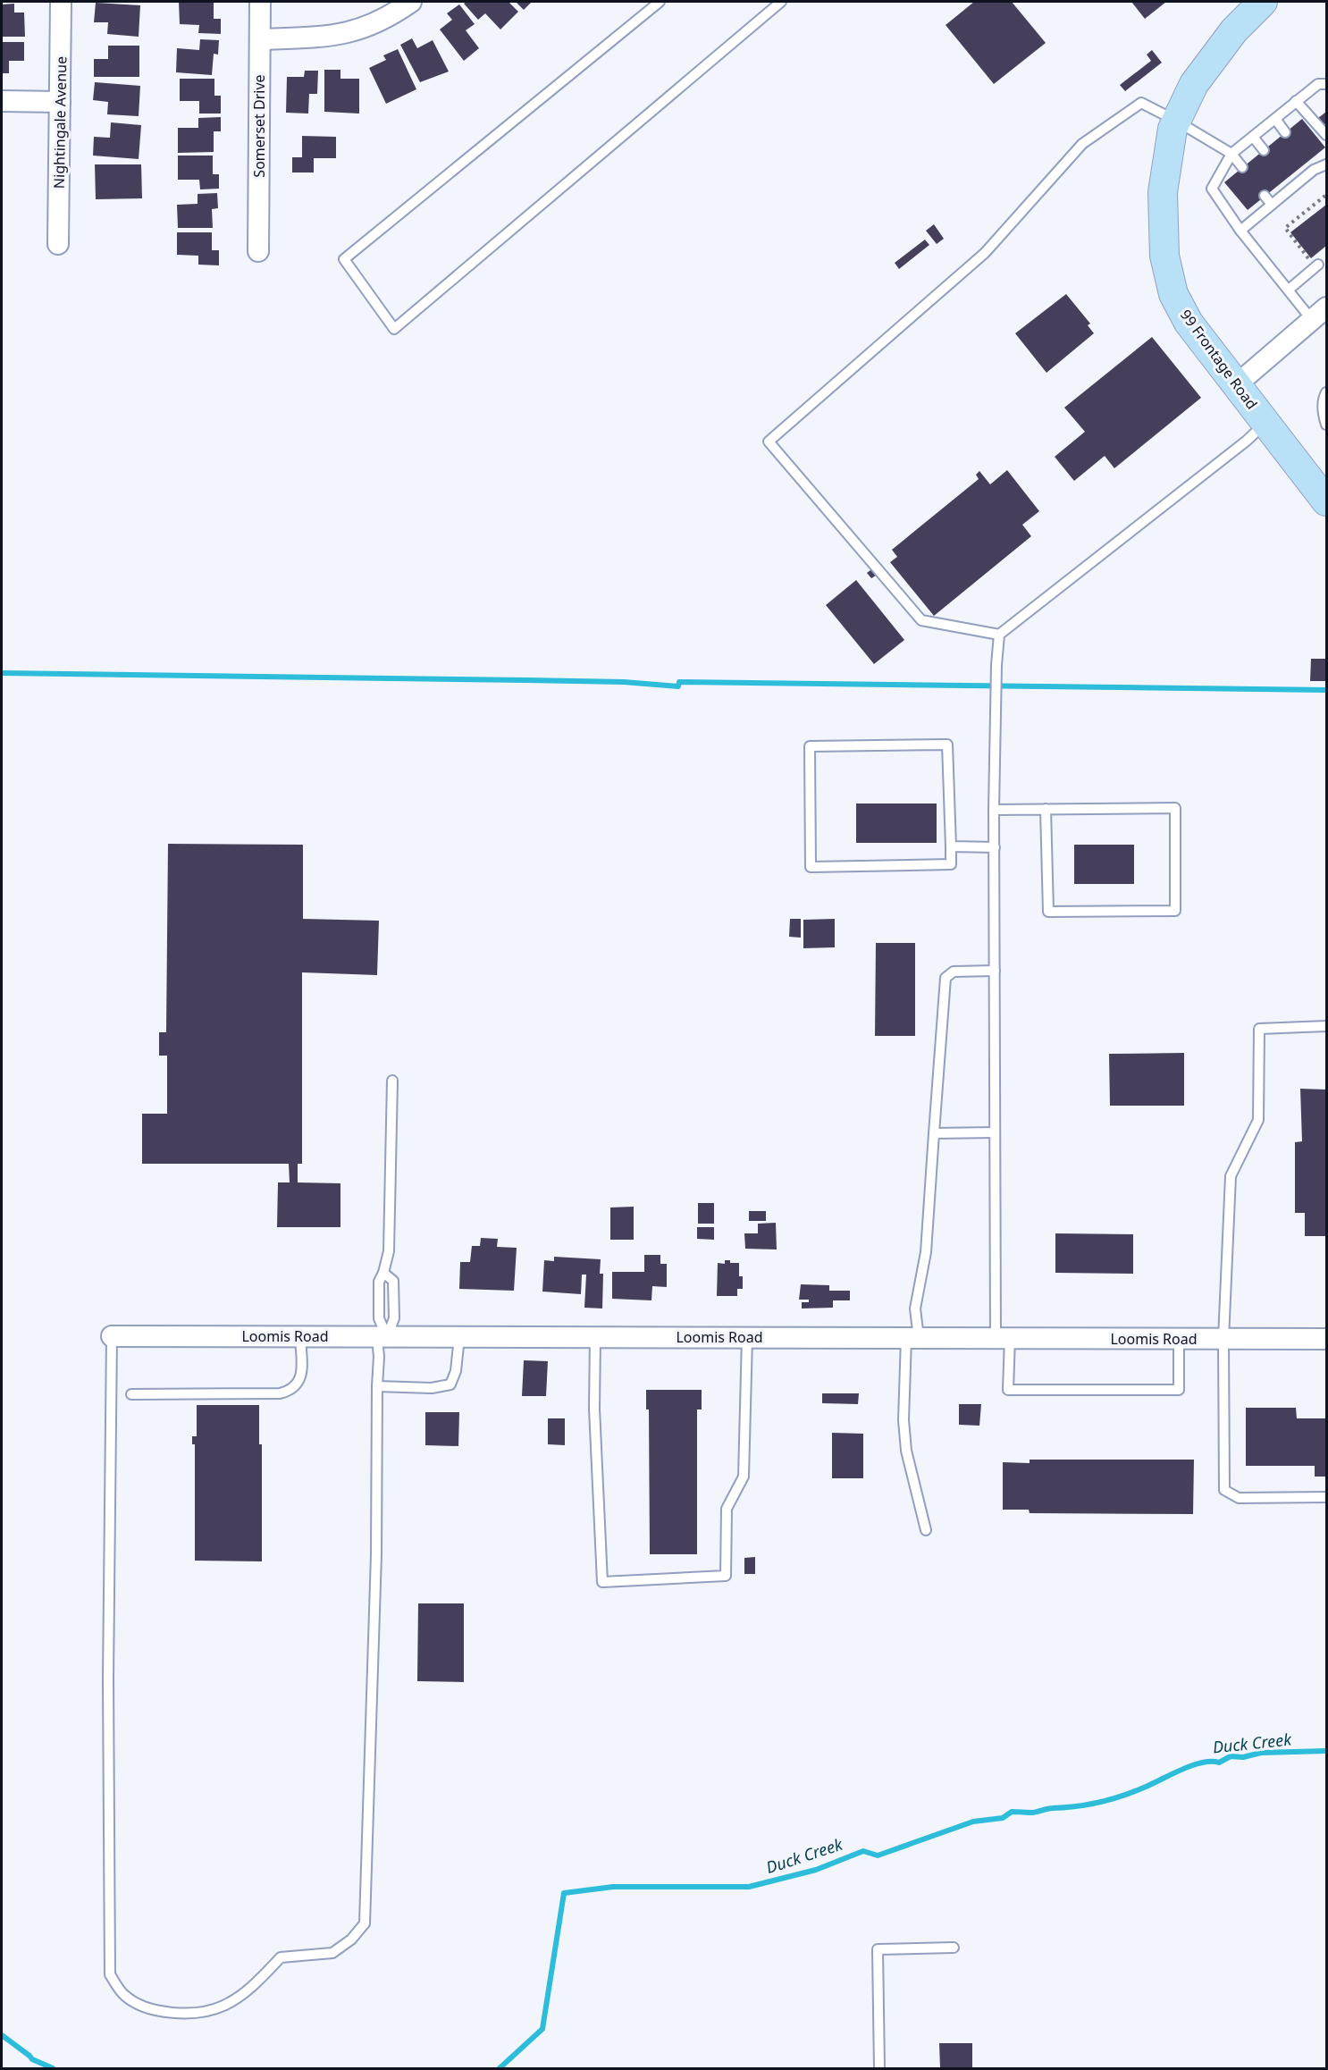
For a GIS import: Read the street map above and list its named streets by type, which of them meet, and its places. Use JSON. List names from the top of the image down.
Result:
{
  "streets": {
    "street": [
      "Nightingale Avenue",
      "Somerset Drive",
      "99 Frontage Road",
      "Loomis Road"
    ]
  },
  "water": ["Duck Creek"]
}
